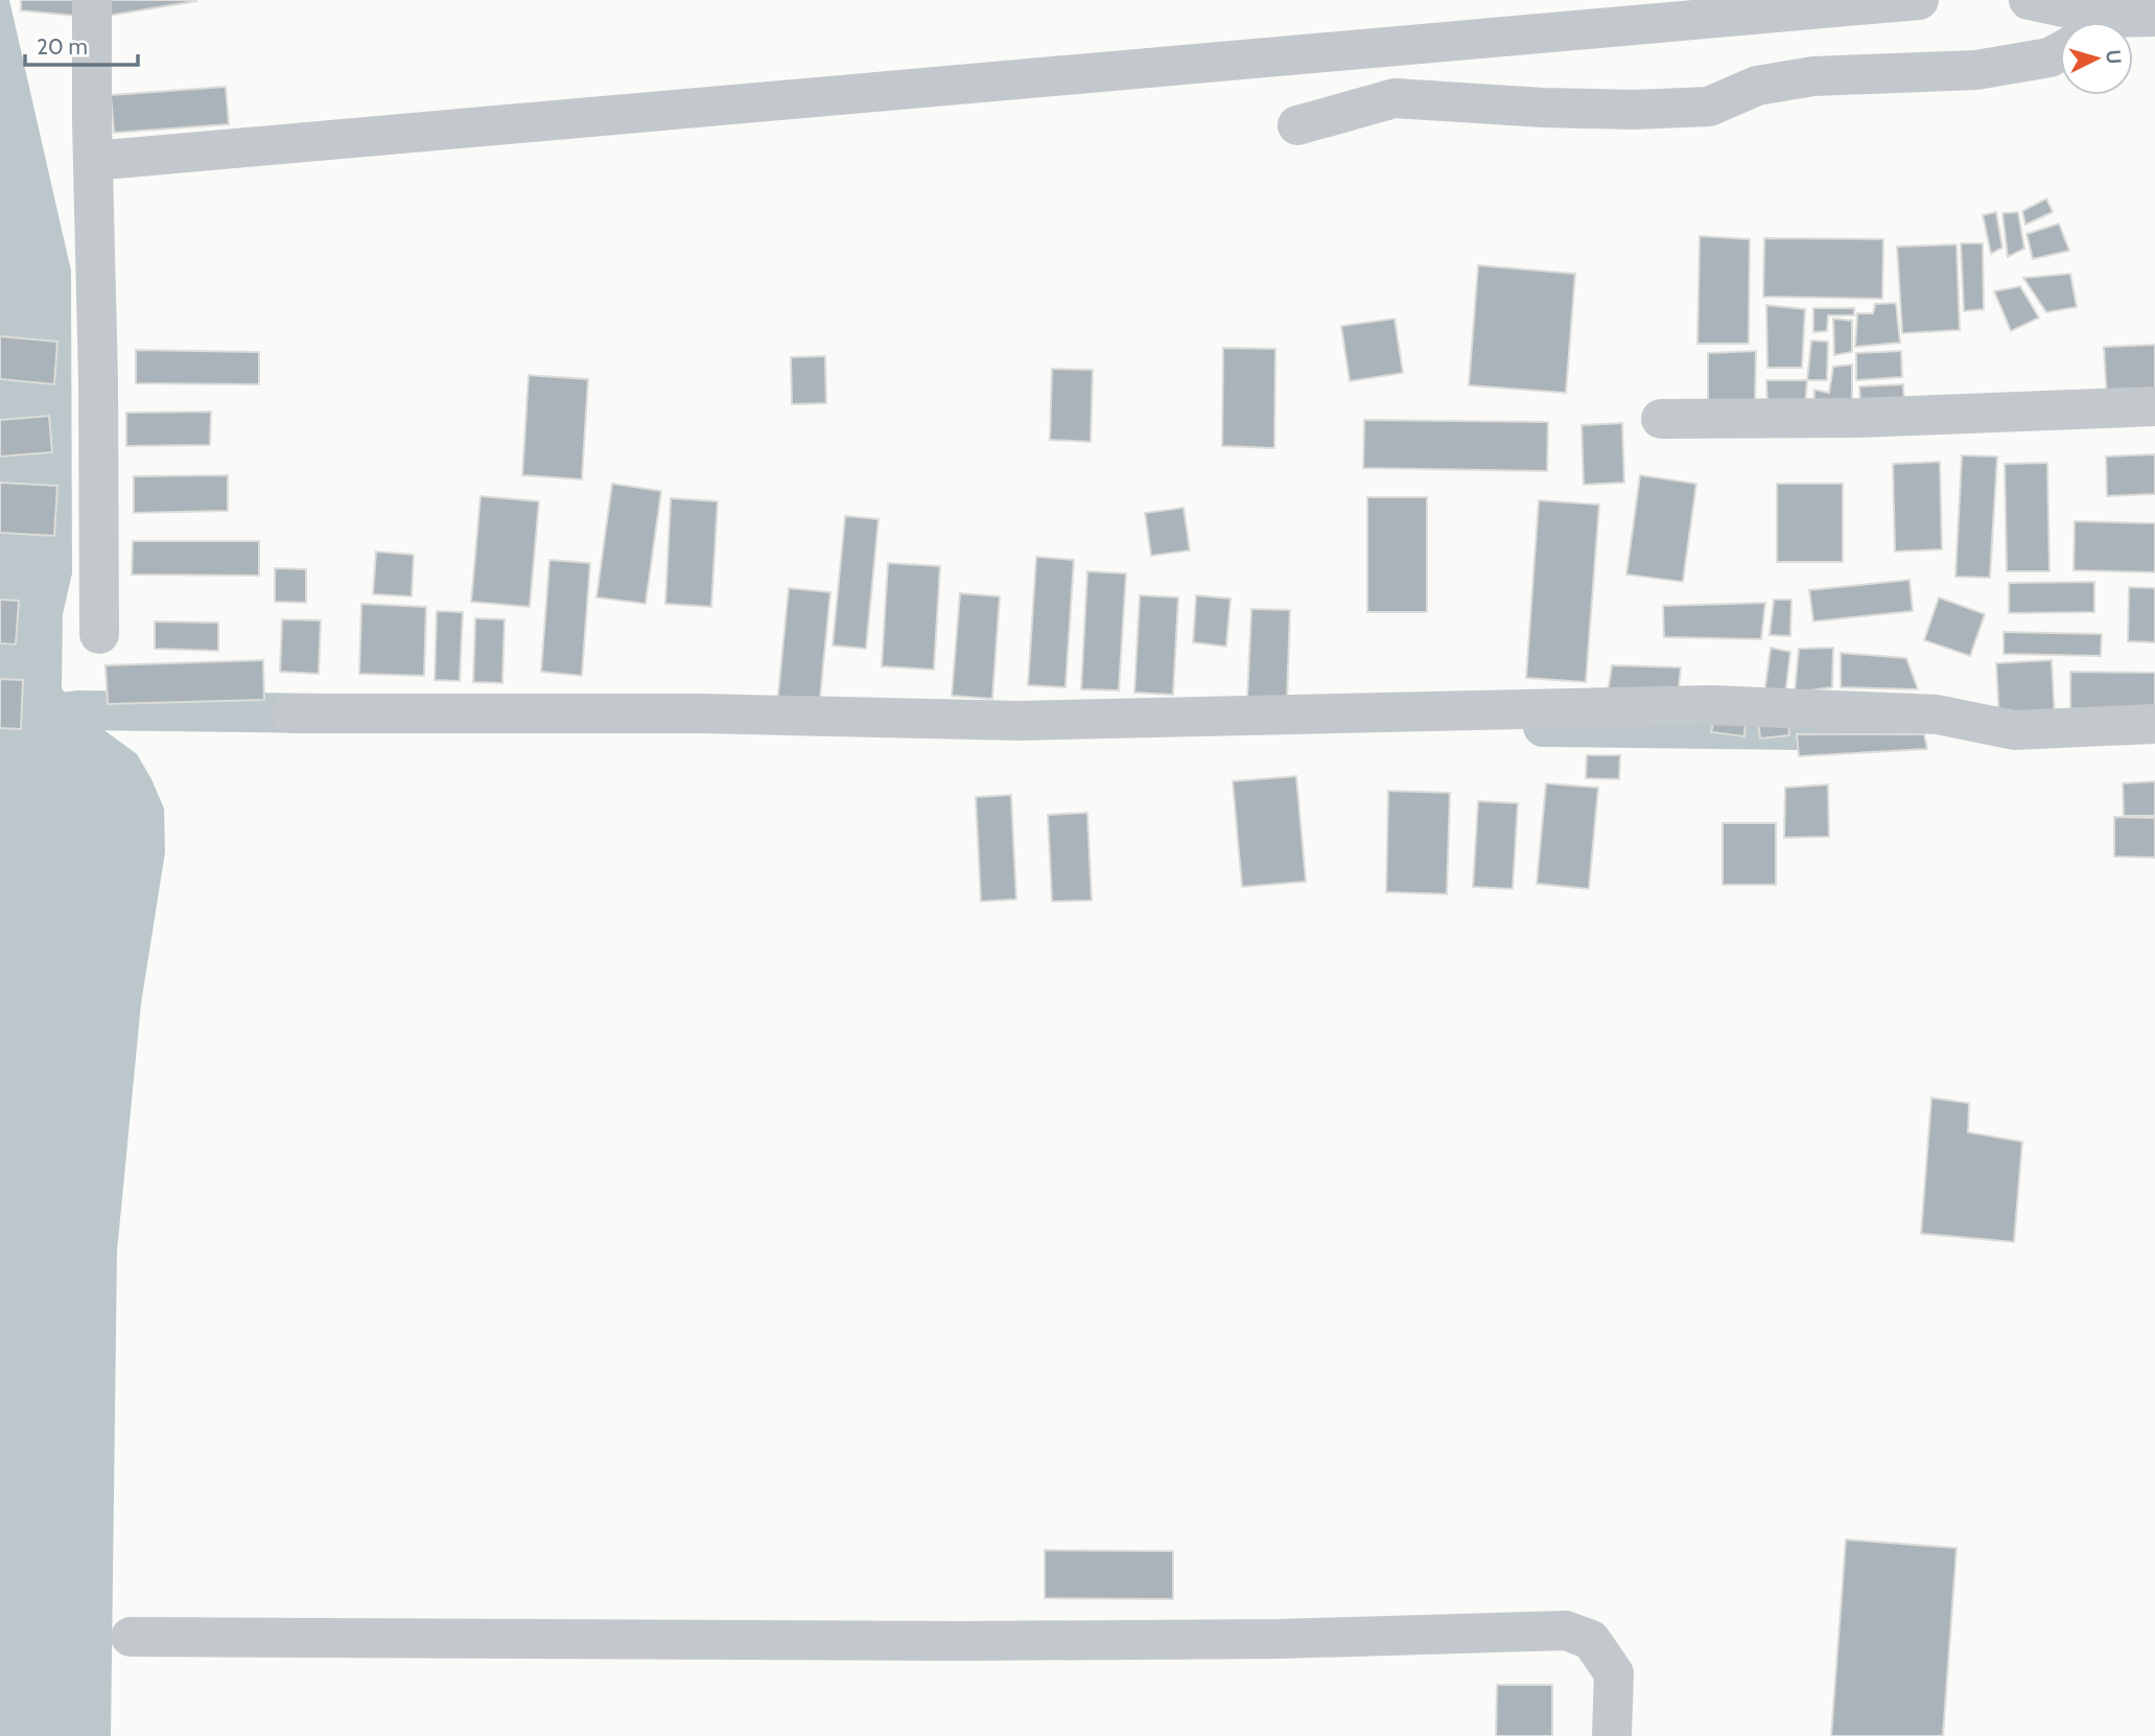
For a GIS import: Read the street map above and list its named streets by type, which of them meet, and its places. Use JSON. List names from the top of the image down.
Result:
{
  "scale_bar": "20 m",
  "north": "right"
}
